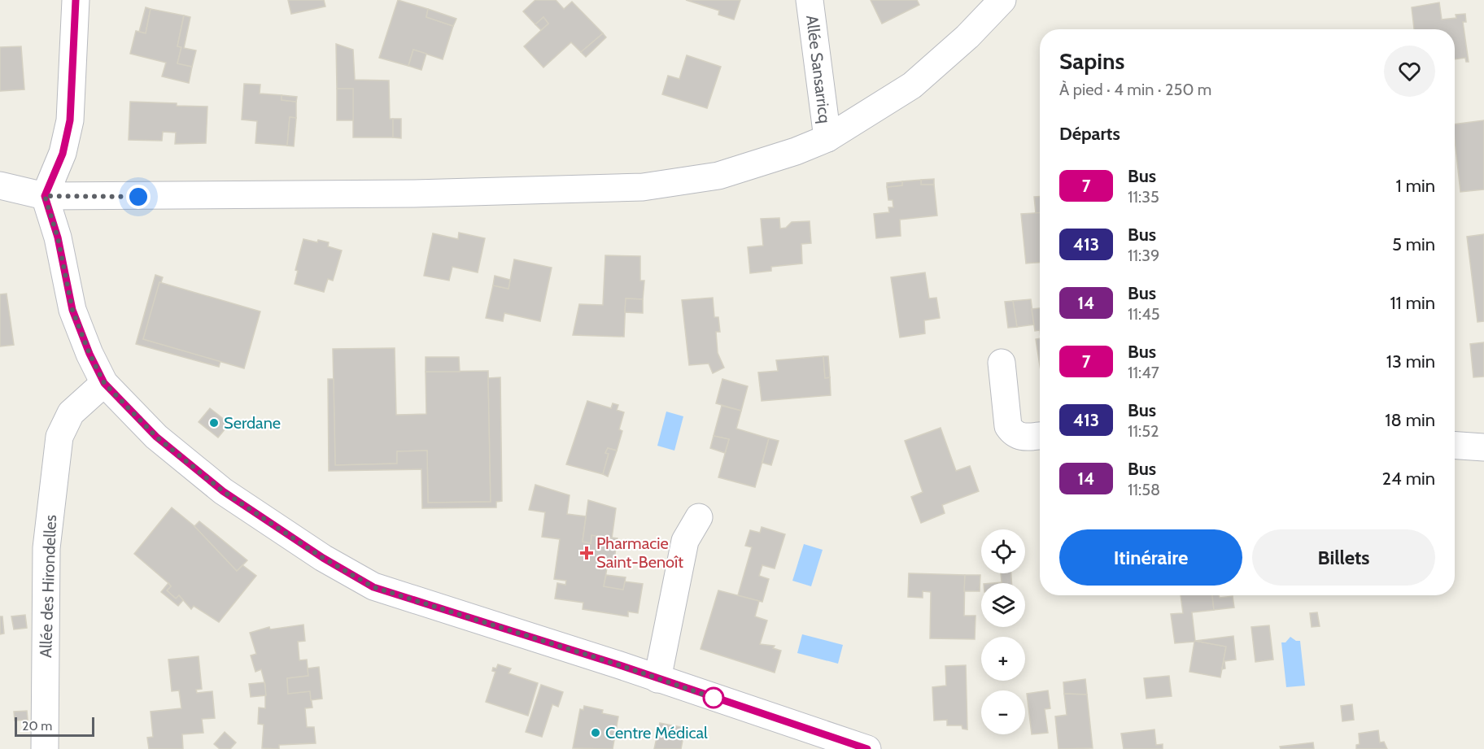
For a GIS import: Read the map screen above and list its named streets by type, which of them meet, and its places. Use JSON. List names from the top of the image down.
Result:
{
  "streets": {
    "street": ["Allée Sansarricq", "Allée des Hirondelles"]
  },
  "places": {
    "other": ["Serdane", "Centre Médical"],
    "health": ["Pharmacie Saint-Benoît"]
  },
  "lines": ["bus line 7"],
  "scale_bar": "20 m",
  "page": {
    "heading": [
      ["Sapins", "À pied · 4 min · 250 m"],
      "Départs"
    ],
    "list": [
      {
        "mark": "7",
        "name": "Bus",
        "note": "11:35",
        "value": "1 min"
      },
      {
        "mark": "413",
        "name": "Bus",
        "note": "11:39",
        "value": "5 min"
      },
      {
        "mark": "14",
        "name": "Bus",
        "note": "11:45",
        "value": "11 min"
      },
      {
        "mark": "7",
        "name": "Bus",
        "note": "11:47",
        "value": "13 min"
      },
      {
        "mark": "413",
        "name": "Bus",
        "note": "11:52",
        "value": "18 min"
      },
      {
        "mark": "14",
        "name": "Bus",
        "note": "11:58",
        "value": "24 min"
      }
    ],
    "buttons": ["Itinéraire", "Billets"],
    "map_buttons": ["+", "−"],
    "scale": "20 m"
  }
}
